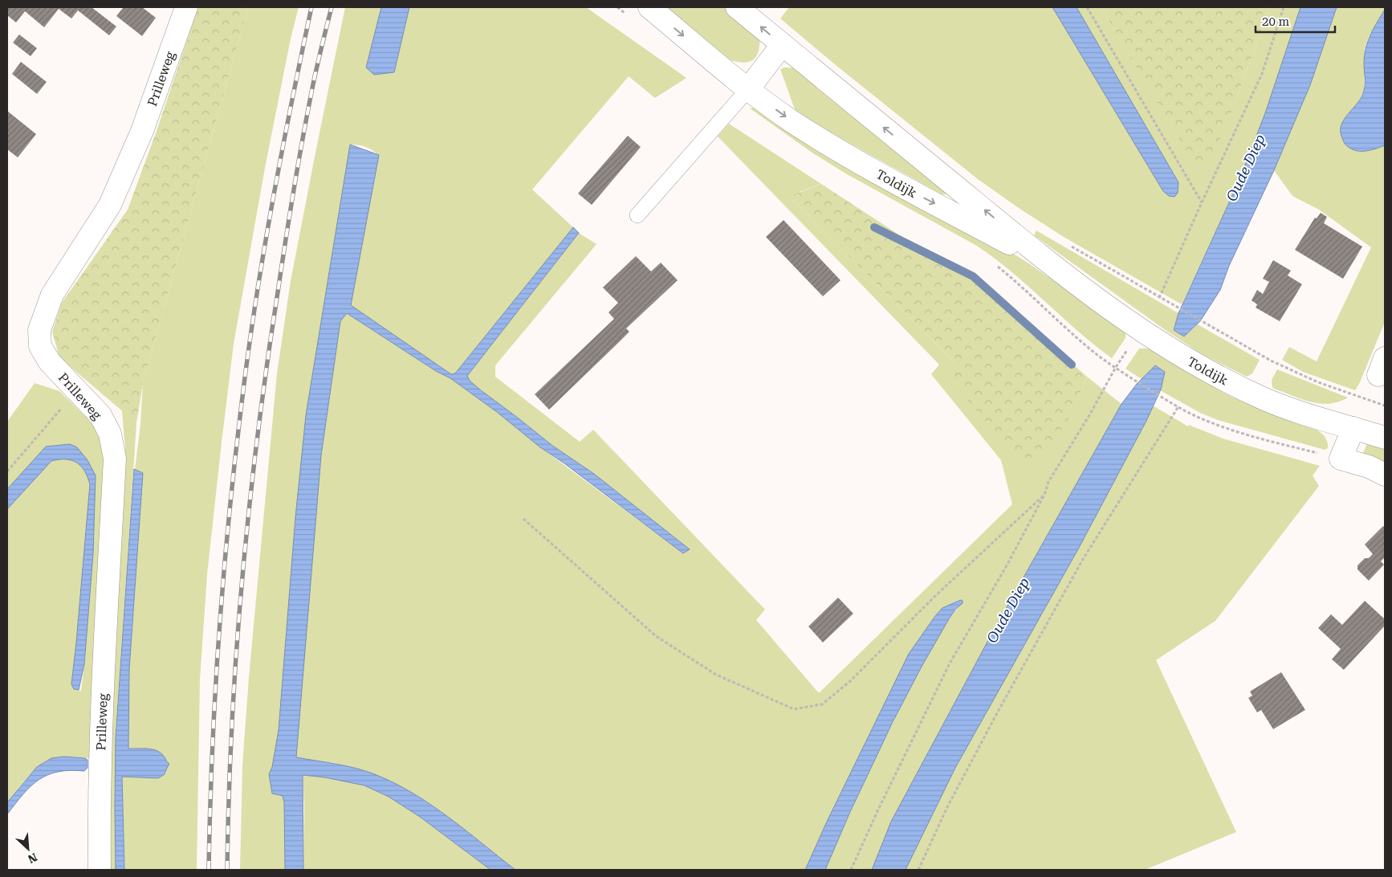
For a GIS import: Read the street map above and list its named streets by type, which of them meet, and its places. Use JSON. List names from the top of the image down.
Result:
{
  "streets": {
    "street": ["Prilleweg", "Toldijk"]
  },
  "water": ["Oude Diep"],
  "scale_bar": "20 m",
  "north": "bottom right"
}
